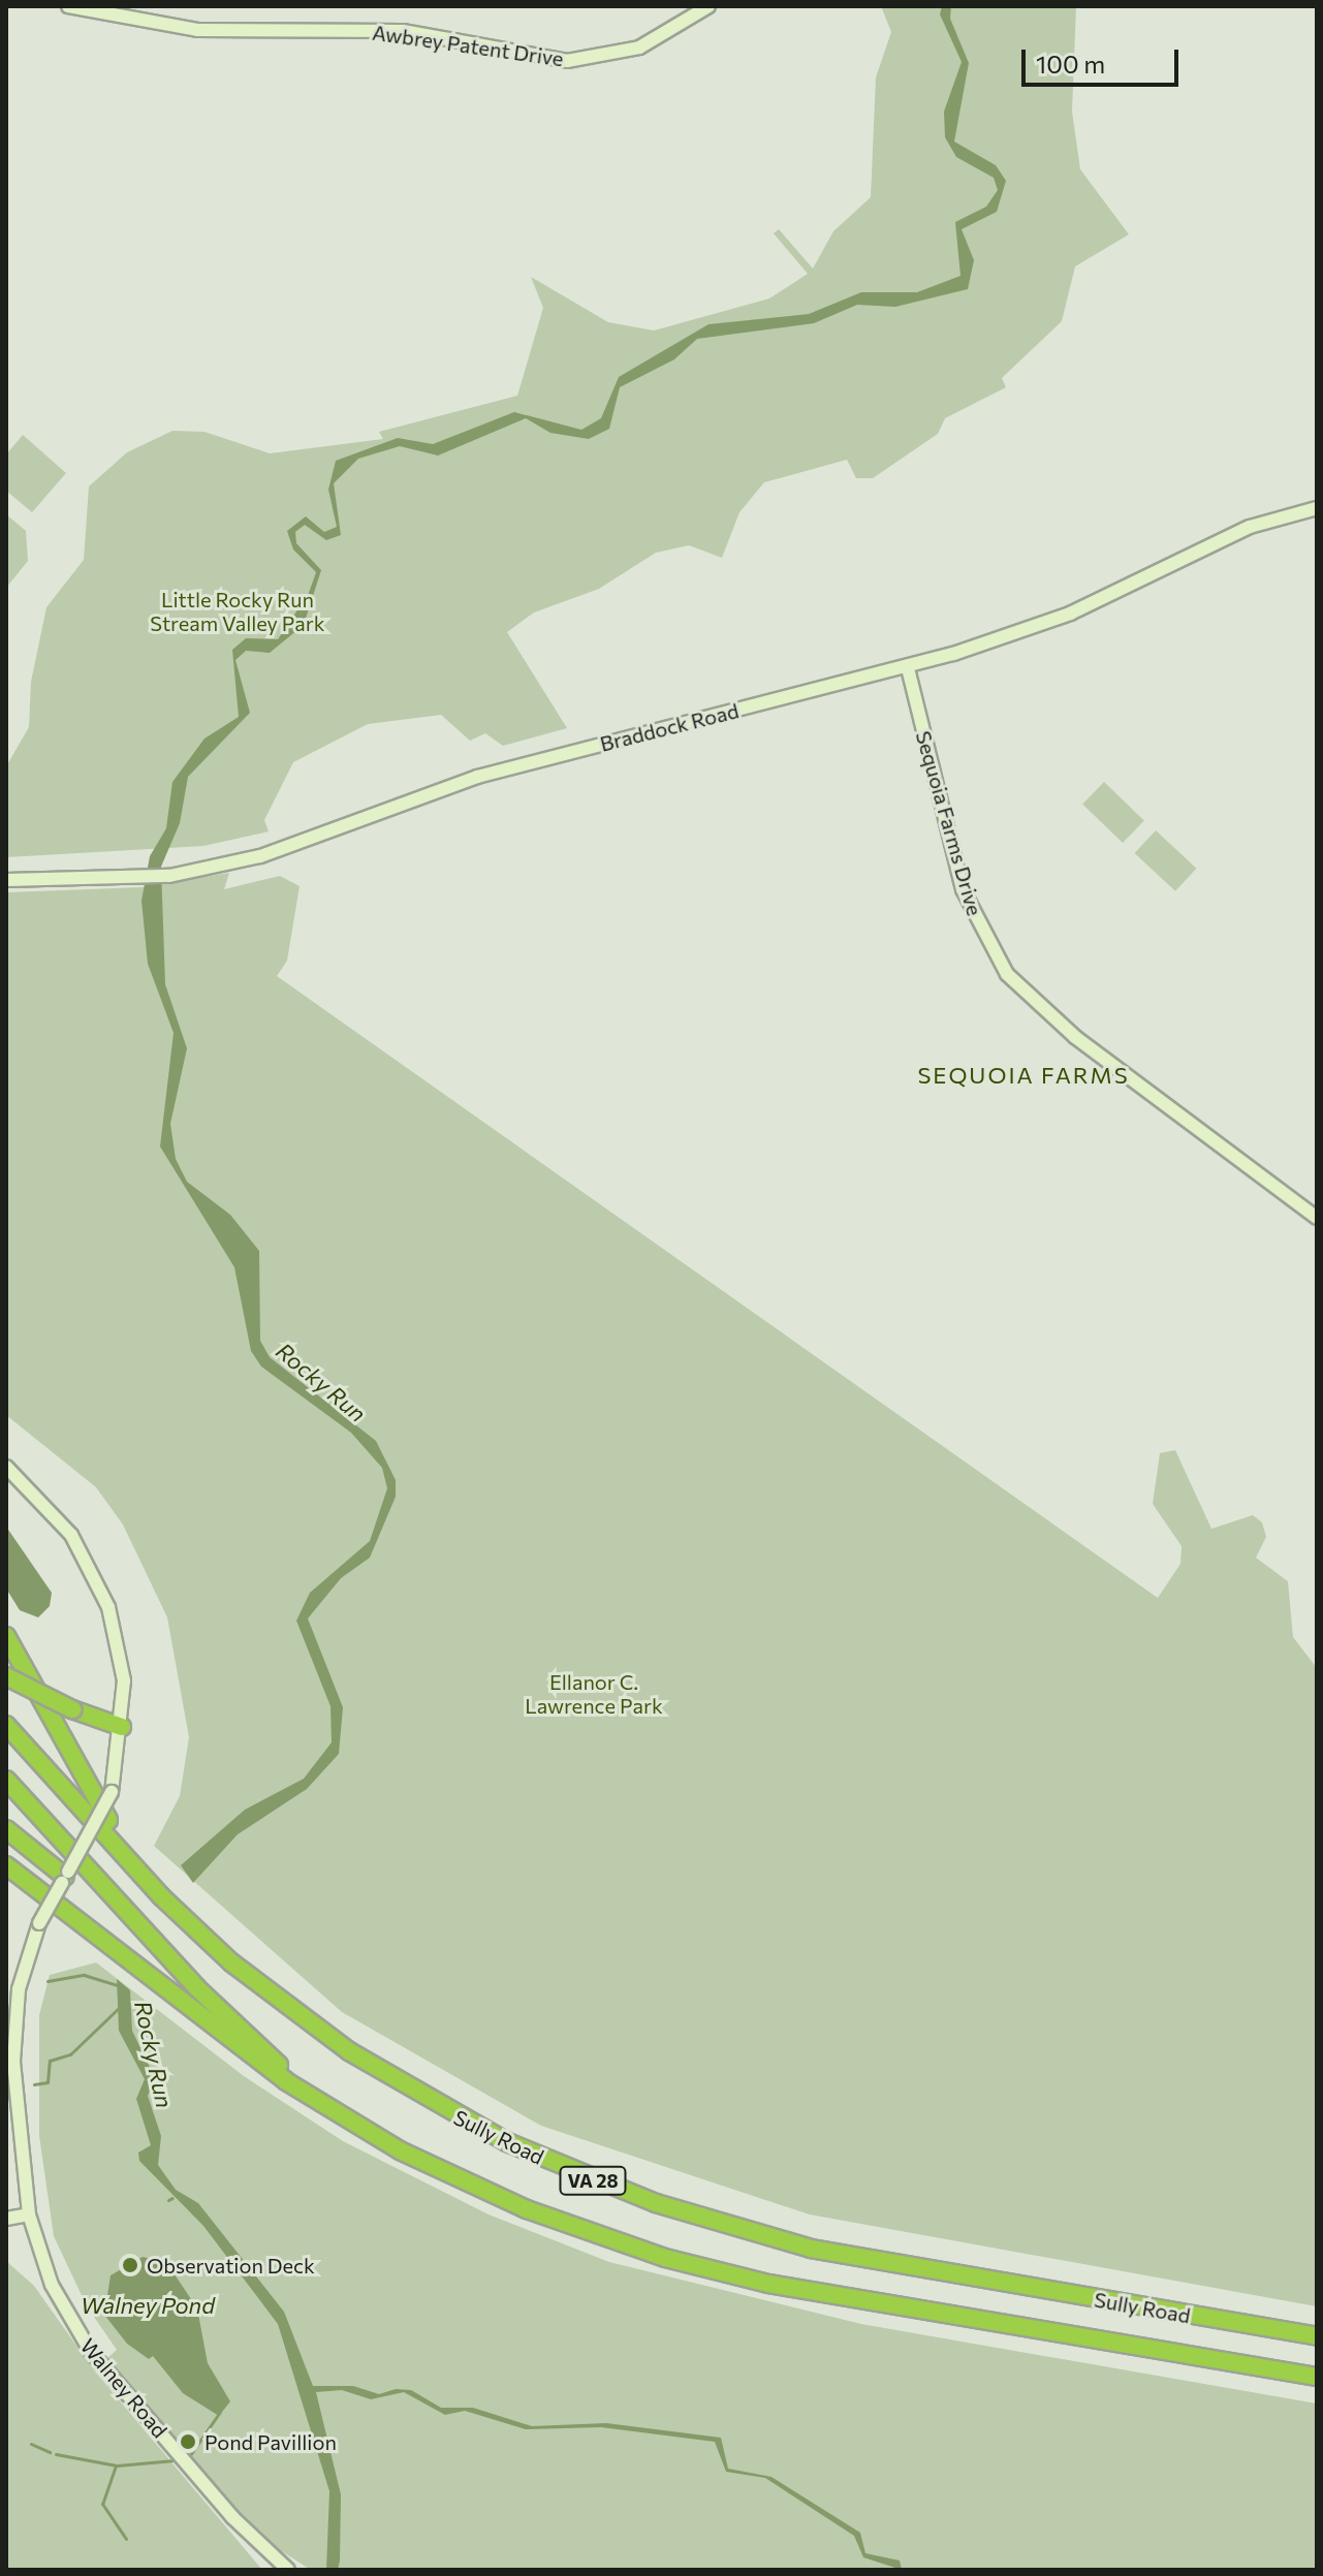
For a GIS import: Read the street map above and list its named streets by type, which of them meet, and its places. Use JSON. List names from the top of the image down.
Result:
{
  "streets": {
    "highway": ["Sully Road", "VA 28"],
    "main road": [
      "Awbrey Patent Drive",
      "Braddock Road",
      "Sequoia Farms Drive",
      "Walney Road"
    ]
  },
  "crossings": [
    ["Braddock Road", "Sequoia Farms Drive"]
  ],
  "districts": ["SEQUOIA FARMS"],
  "water": ["Rocky Run", "Walney Pond"],
  "parks": ["Little Rocky Run Stream Valley Park", "Ellanor C. Lawrence Park"],
  "places": ["Observation Deck", "Pond Pavillion"],
  "scale_bar": "100 m"
}
